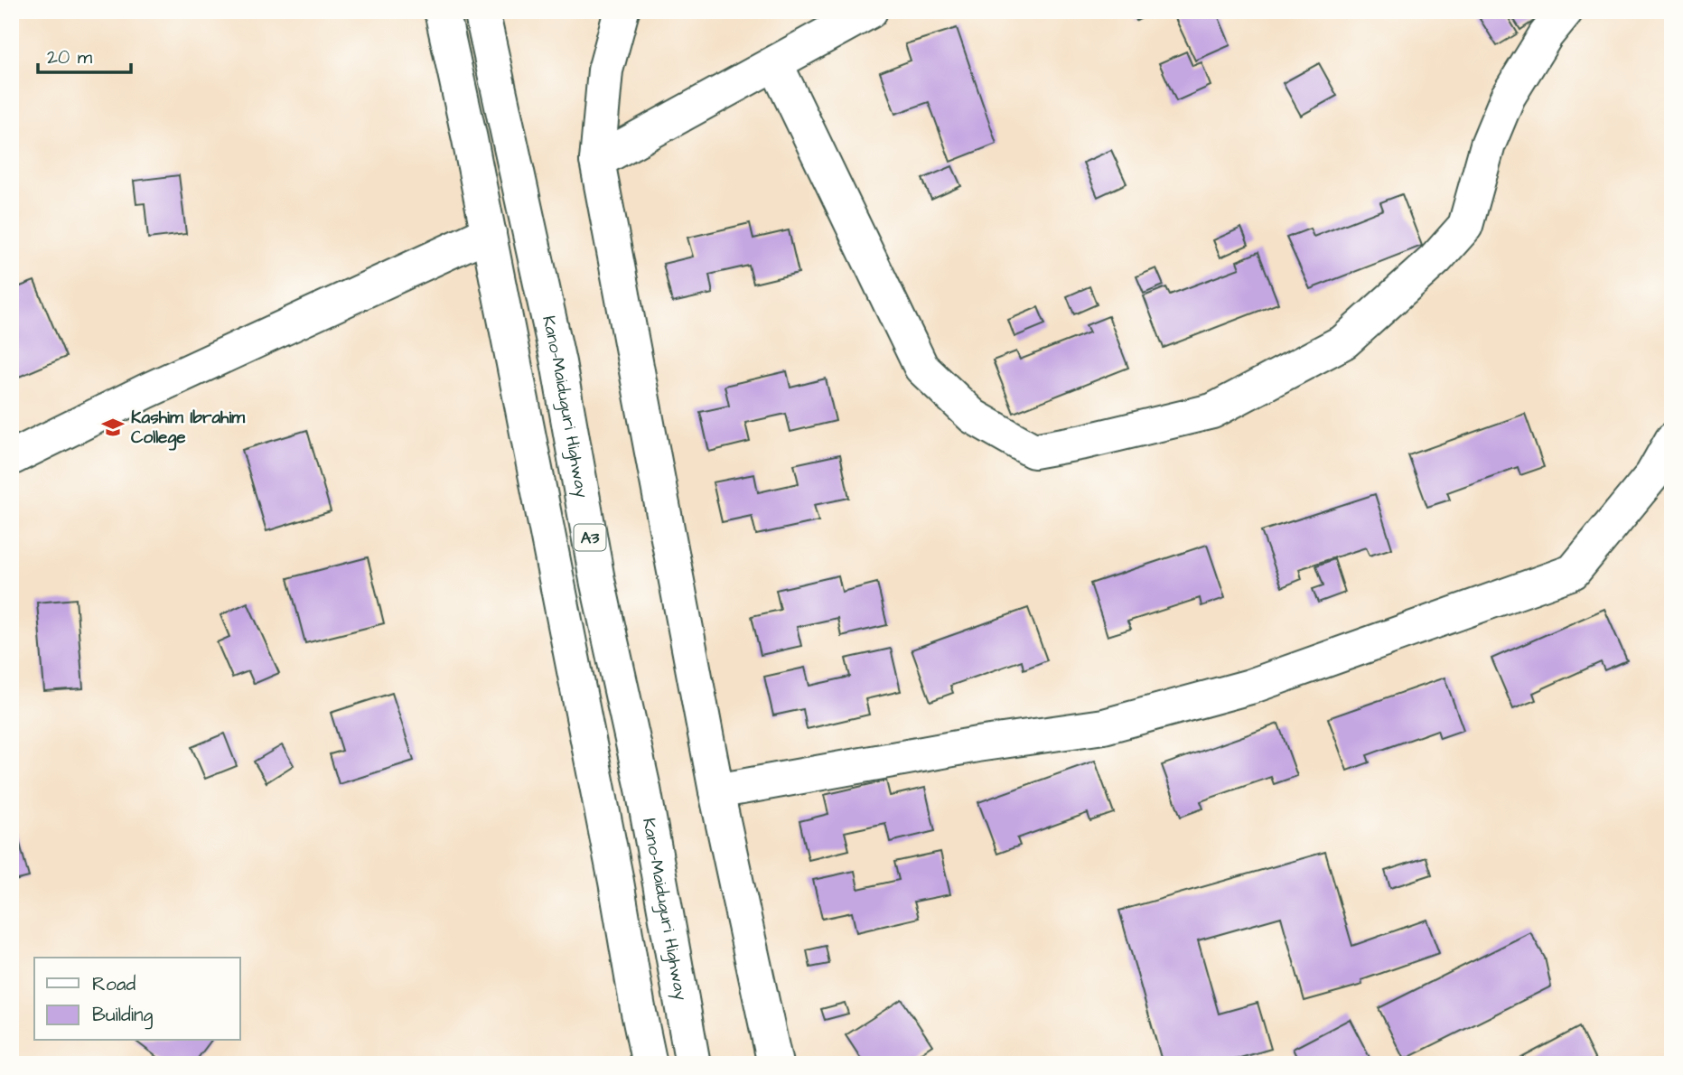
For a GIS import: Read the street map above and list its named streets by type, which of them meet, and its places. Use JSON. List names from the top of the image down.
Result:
{
  "streets": {
    "main road": ["Kano-Maiduguri Highway", "A3"]
  },
  "places": {
    "school or university": ["Kashim Ibrahim College"]
  },
  "legend": ["Road", "Building"],
  "scale_bar": "20 m"
}
